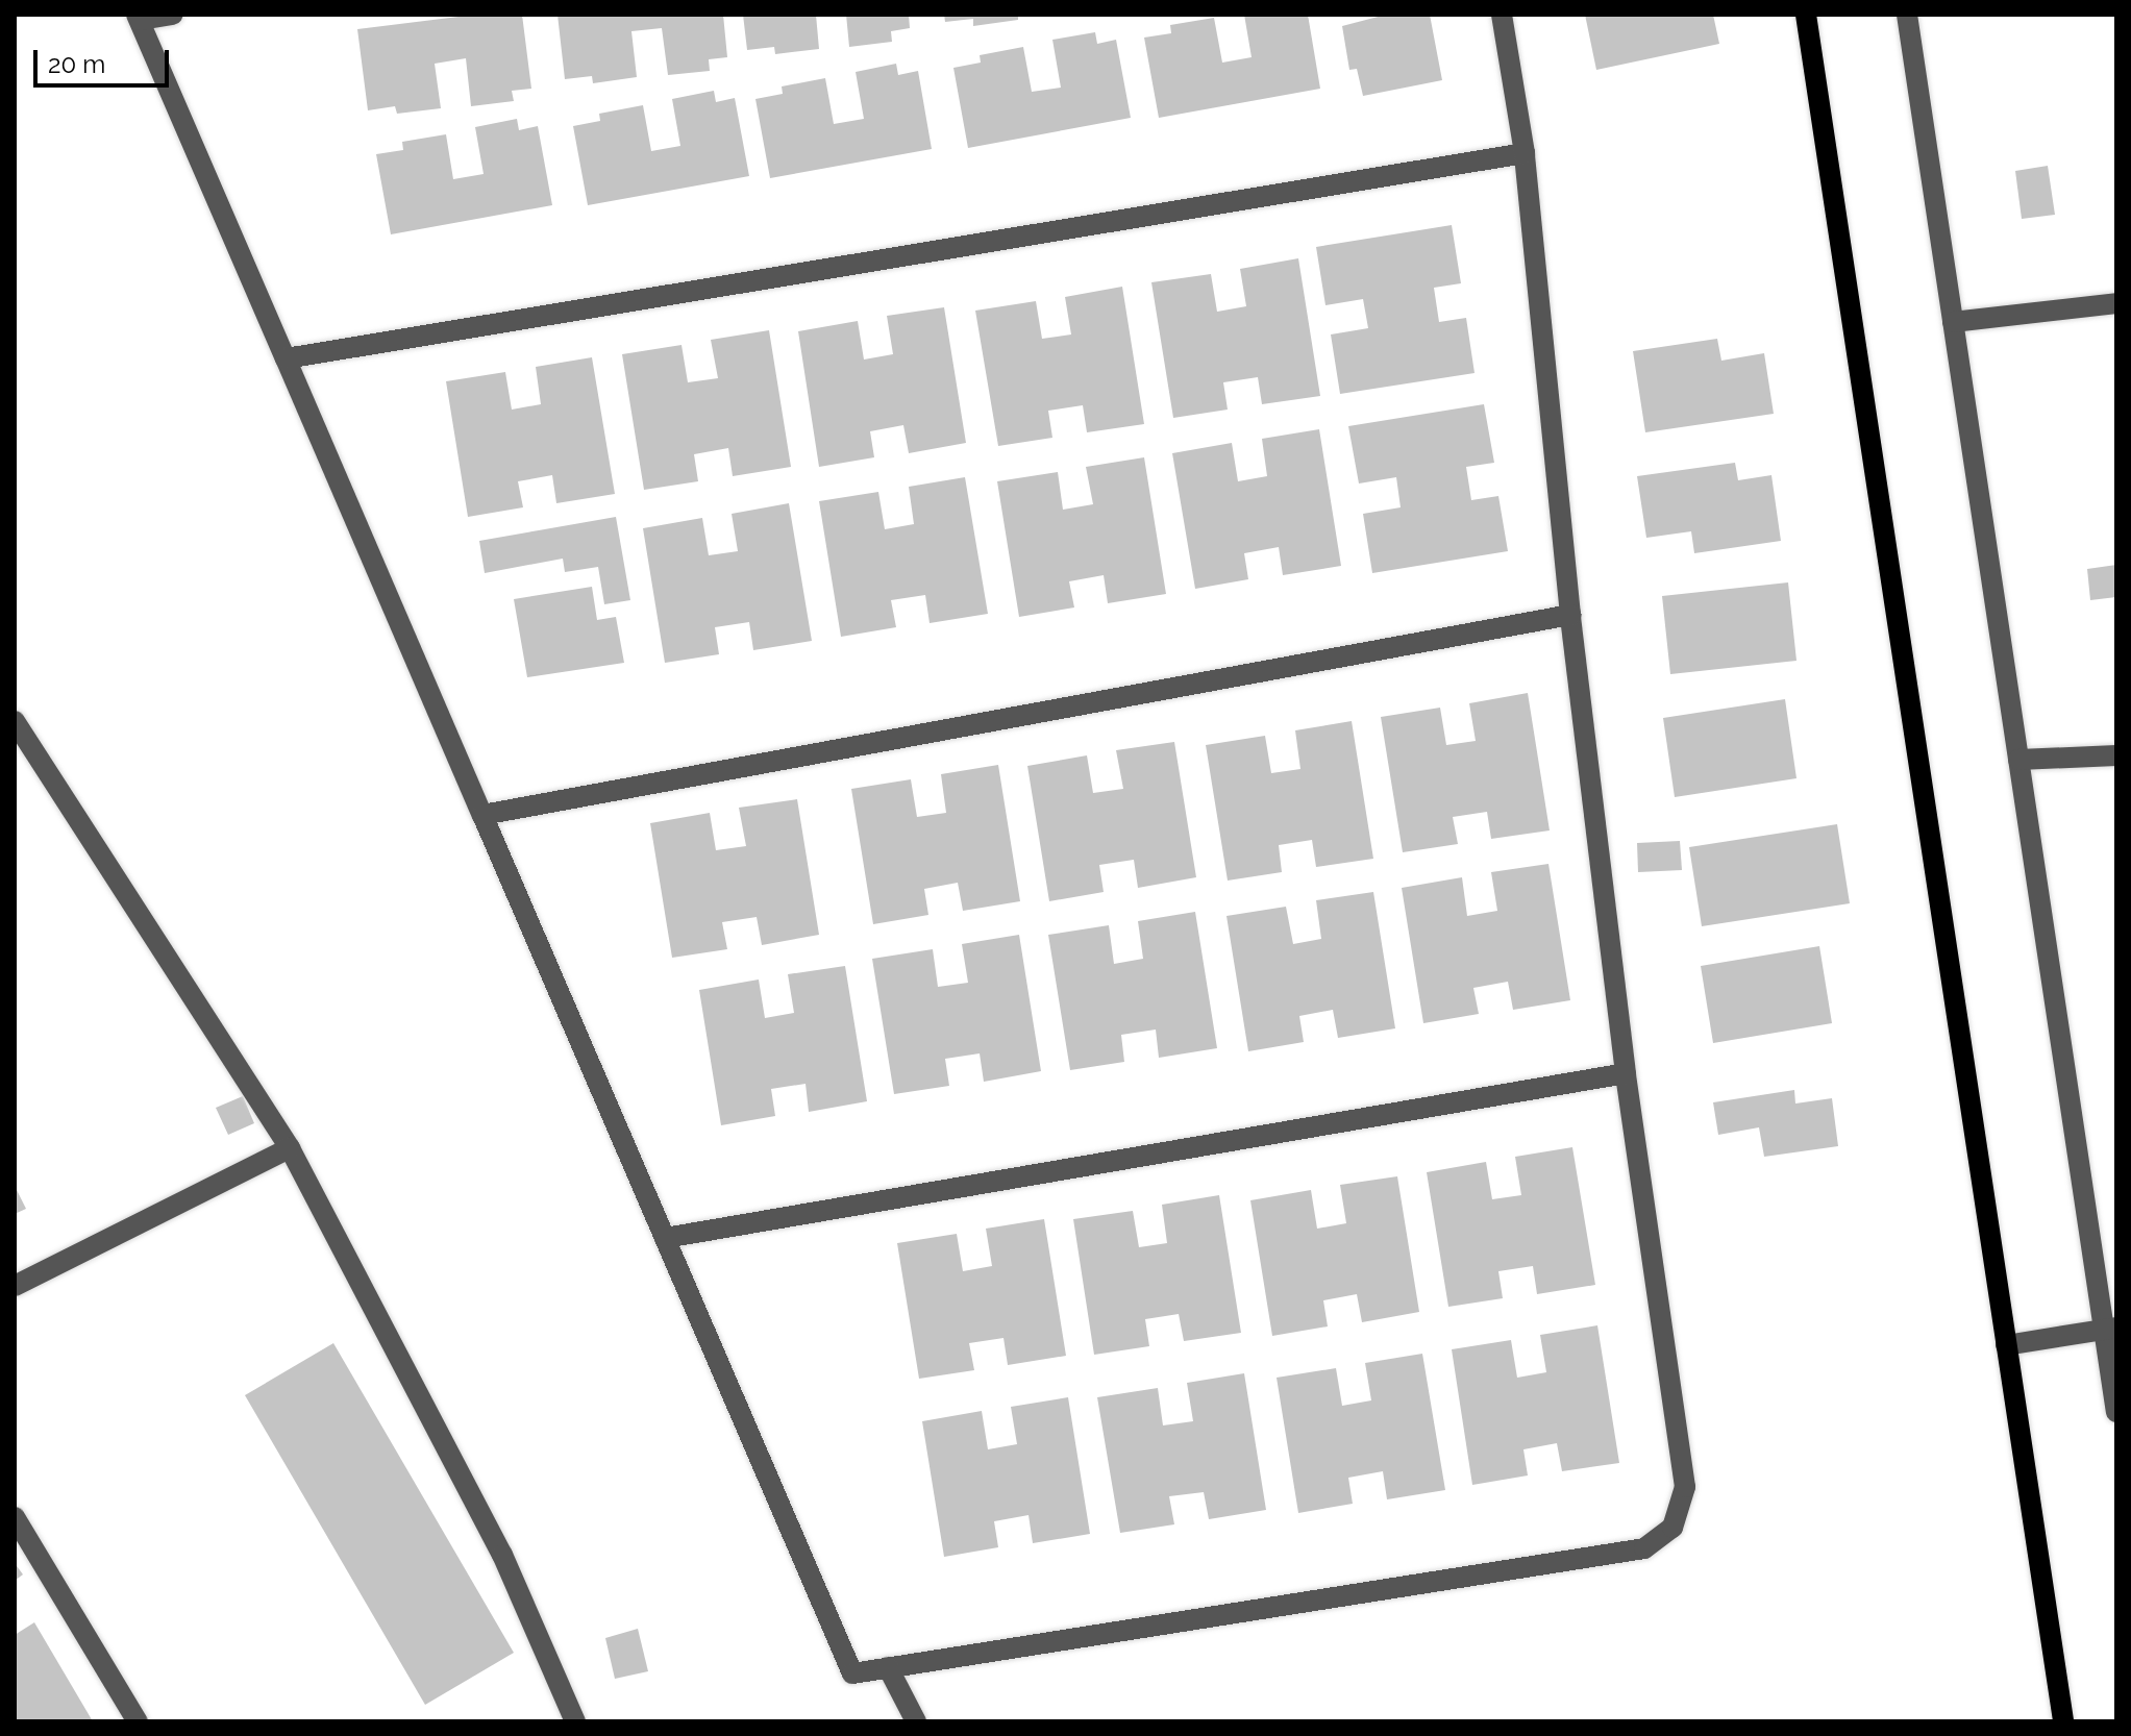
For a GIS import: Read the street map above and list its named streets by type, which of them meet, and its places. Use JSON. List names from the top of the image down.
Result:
{
  "scale_bar": "20 m"
}
